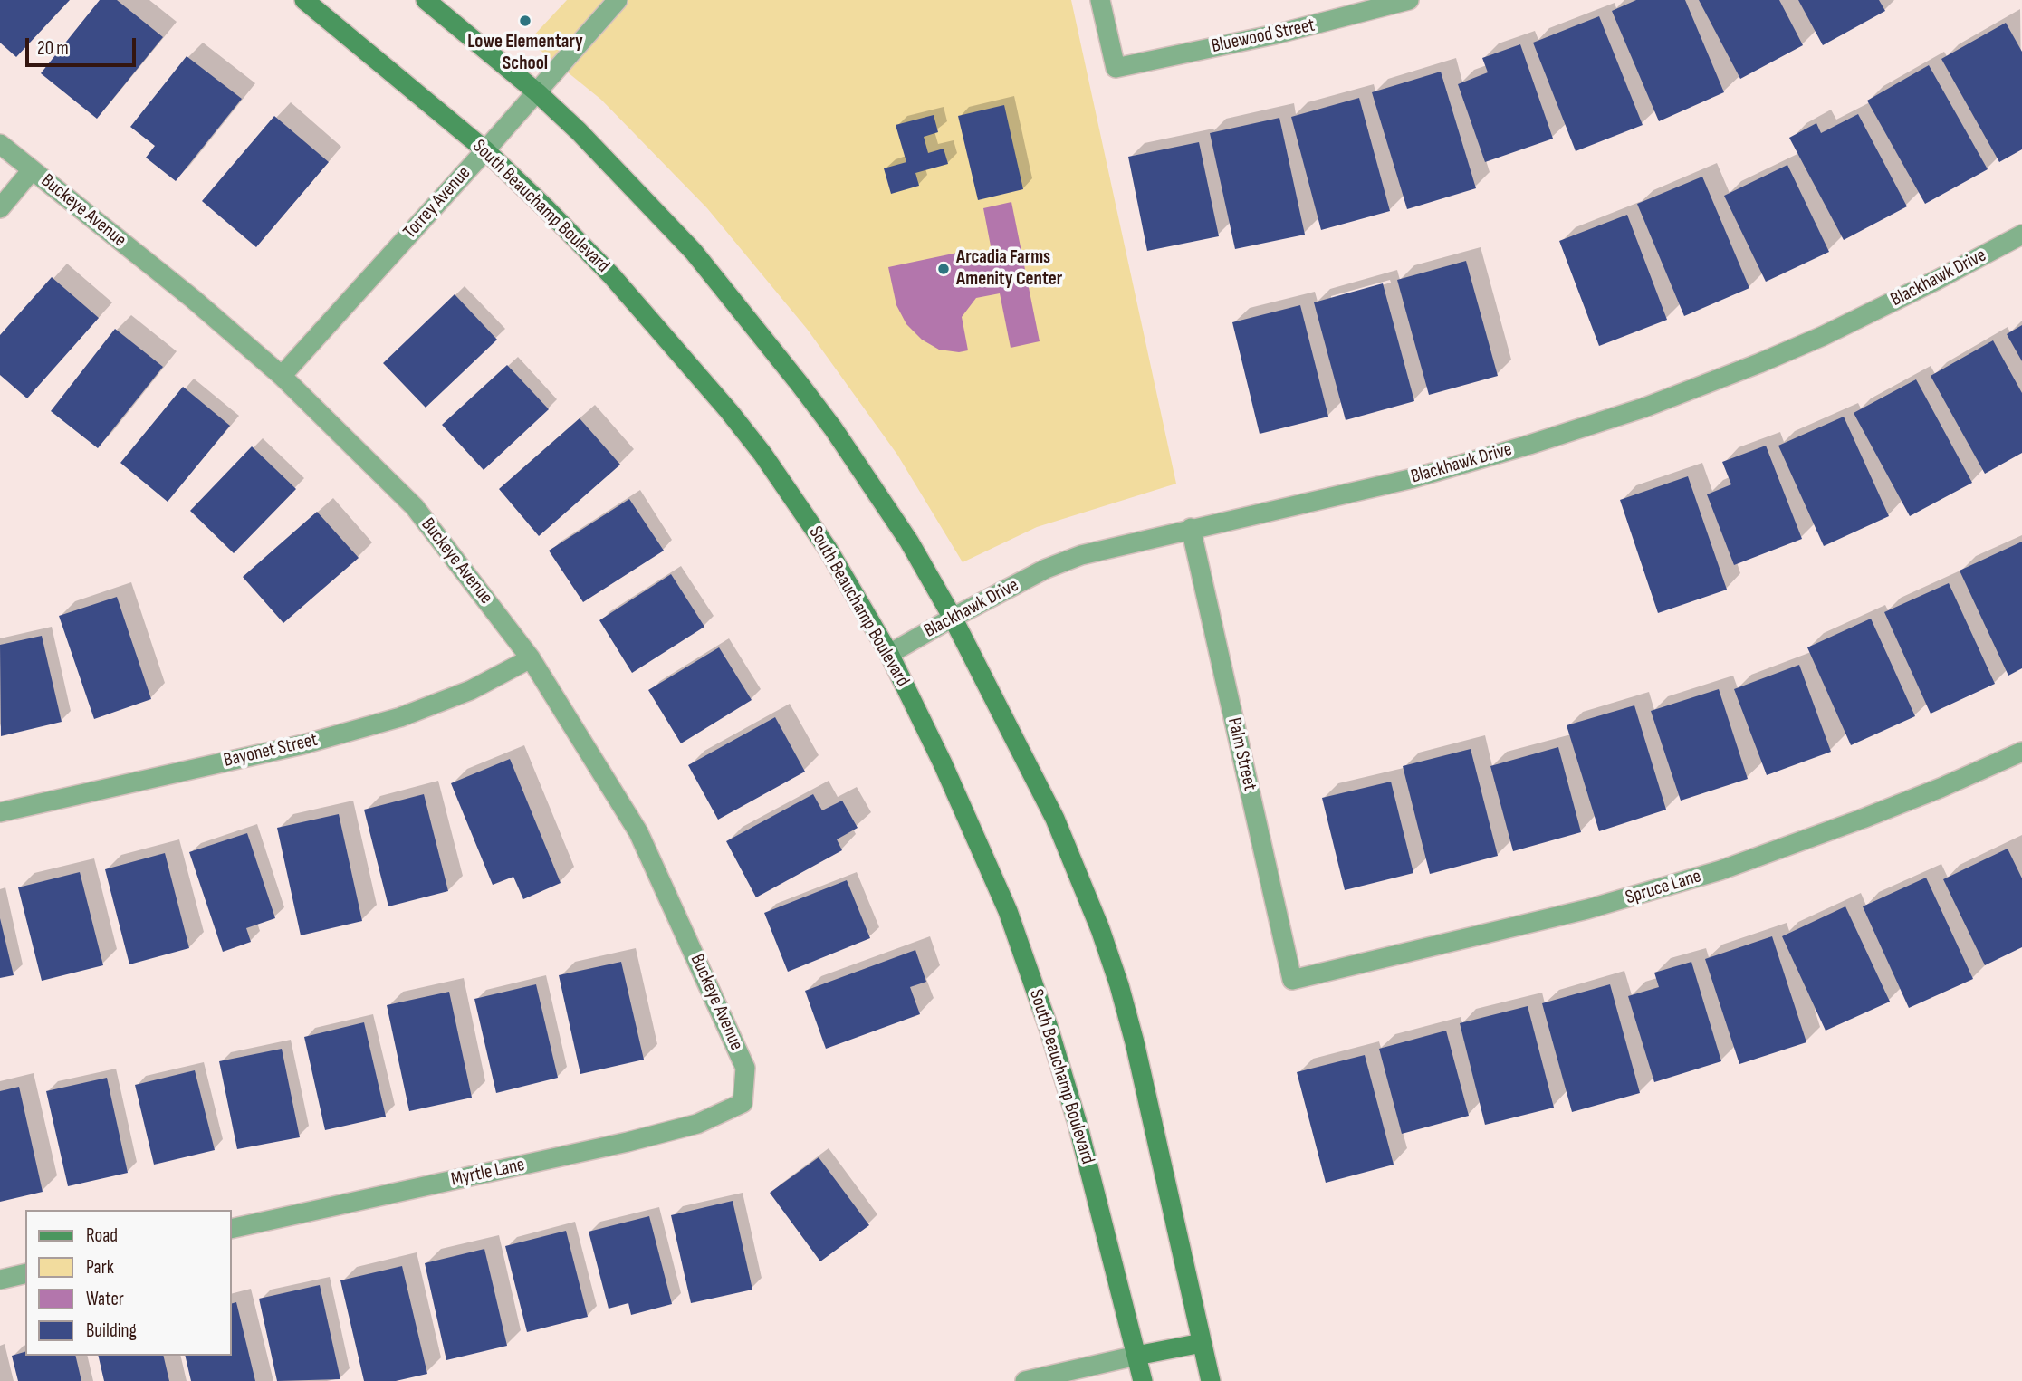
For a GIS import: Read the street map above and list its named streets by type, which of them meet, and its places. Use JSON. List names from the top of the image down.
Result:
{
  "streets": {
    "street": [
      "Bluewood Street",
      "Torrey Avenue",
      "South Beauchamp Boulevard",
      "Buckeye Avenue",
      "Blackhawk Drive",
      "Bayonet Street",
      "Palm Street",
      "Spruce Lane",
      "Myrtle Lane"
    ]
  },
  "crossings": [
    ["Torrey Avenue", "South Beauchamp Boulevard"],
    ["Torrey Avenue", "Buckeye Avenue"],
    ["South Beauchamp Boulevard", "Blackhawk Drive"],
    ["Buckeye Avenue", "Bayonet Street"],
    ["Buckeye Avenue", "Myrtle Lane"],
    ["Blackhawk Drive", "Palm Street"],
    ["Palm Street", "Spruce Lane"]
  ],
  "places": ["Lowe Elementary School", "Arcadia Farms Amenity Center"],
  "legend": [
    "Road",
    "Park",
    "Water",
    "Building"
  ],
  "scale_bar": "20 m"
}
